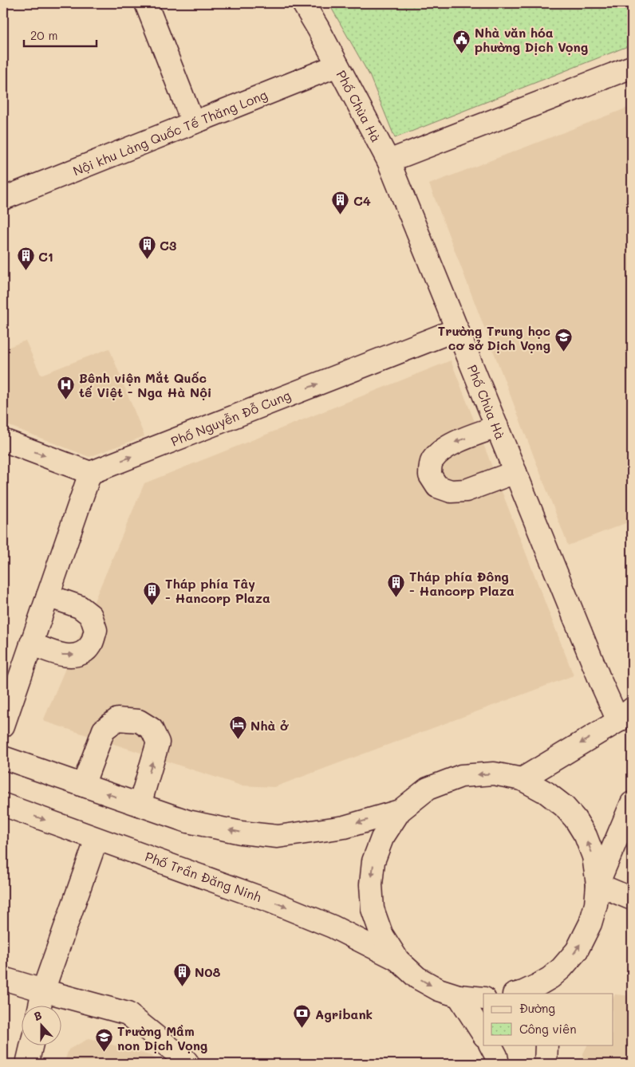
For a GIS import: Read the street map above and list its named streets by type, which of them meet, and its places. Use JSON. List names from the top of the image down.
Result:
{
  "streets": {
    "street": [
      "Phố Chùa Hà",
      "Nội khu Làng Quốc Tế Thăng Long",
      "Phố Nguyễn Đỗ Cung",
      "Phố Trần Đăng Ninh"
    ]
  },
  "crossings": [
    ["Phố Chùa Hà", "Nội khu Làng Quốc Tế Thăng Long"],
    ["Phố Chùa Hà", "Phố Nguyễn Đỗ Cung"]
  ],
  "one_way": ["Phố Nguyễn Đỗ Cung"],
  "places": {
    "public building": ["Nhà văn hóa phường Dịch Vọng"],
    "building": [
      "C4",
      "C3",
      "C1",
      "Tháp phía Đông - Hancorp Plaza",
      "Tháp phía Tây - Hancorp Plaza",
      "N08"
    ],
    "school or university": ["Trường Trung học cơ sở Dịch Vọng", "Trường Mầm non Dịch Vọng"],
    "hospital": ["Bệnh viện Mắt Quốc tế Việt - Nga Hà Nội"],
    "hotel": ["Nhà ở"],
    "bank": ["Agribank"]
  },
  "legend": ["Đường", "Công viên"],
  "scale_bar": "20 m",
  "north": "top"
}
